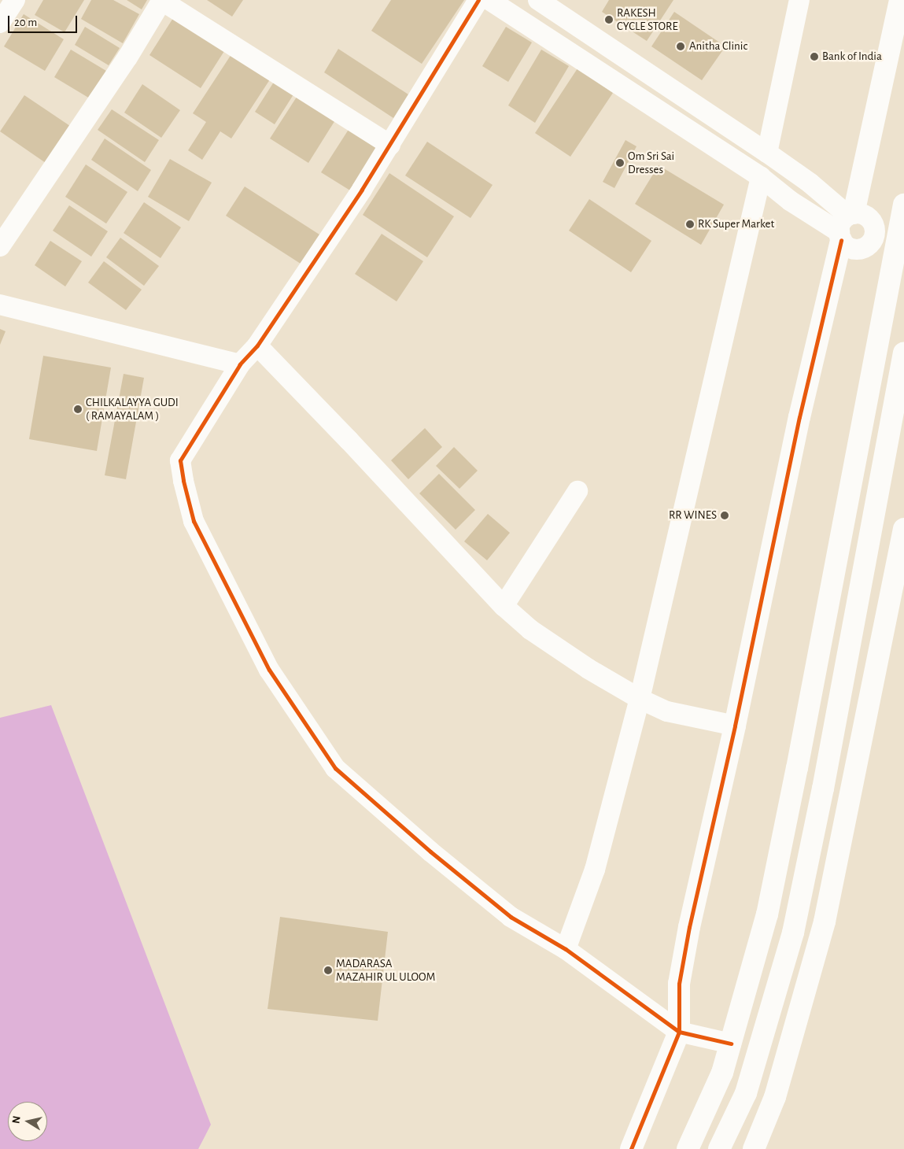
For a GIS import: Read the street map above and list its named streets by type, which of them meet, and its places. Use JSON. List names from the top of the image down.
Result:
{
  "places": [
    "RAKESH CYCLE STORE",
    "Anitha Clinic",
    "Bank of India",
    "Om Sri Sai Dresses",
    "RK Super Market",
    "CHILKALAYYA GUDI ( RAMAYALAM )",
    "RR WINES",
    "MADARASA MAZAHIR UL ULOOM"
  ],
  "scale_bar": "20 m",
  "north": "left"
}
